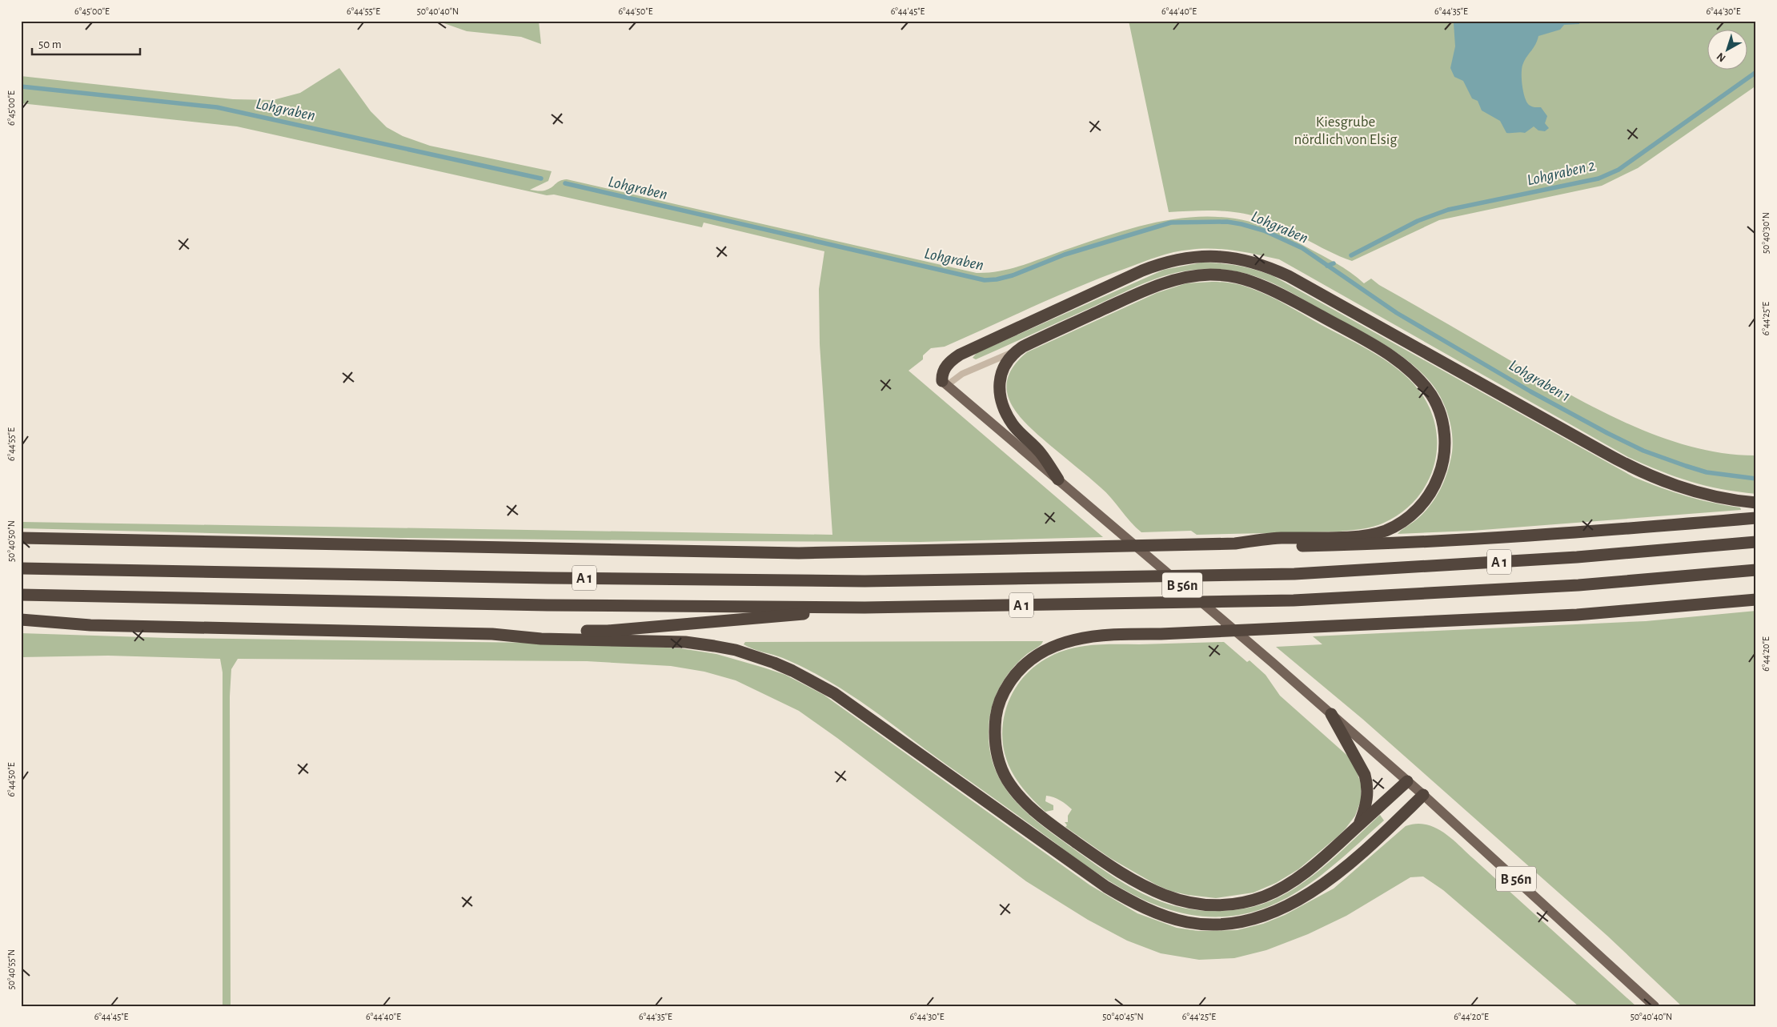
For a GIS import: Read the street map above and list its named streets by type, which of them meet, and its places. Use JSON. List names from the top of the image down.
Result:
{
  "streets": {
    "highway": ["A 1"],
    "main road": ["B 56n"]
  },
  "water": ["Lohgraben", "Lohgraben 2", "Lohgraben 1"],
  "parks": ["Kiesgrube nördlich von Elsig"],
  "scale_bar": "50 m",
  "north": "bottom left",
  "coordinates": [
    "6°45'00\"E",
    "6°44'55\"E",
    "50°40'40\"N",
    "6°44'50\"E",
    "6°44'45\"E",
    "6°44'40\"E",
    "6°44'35\"E",
    "6°44'30\"E",
    "50°40'30\"N",
    "6°44'25\"E",
    "50°40'50\"N",
    "6°44'20\"E",
    "50°40'55\"N",
    "50°40'45\"N"
  ]
}
